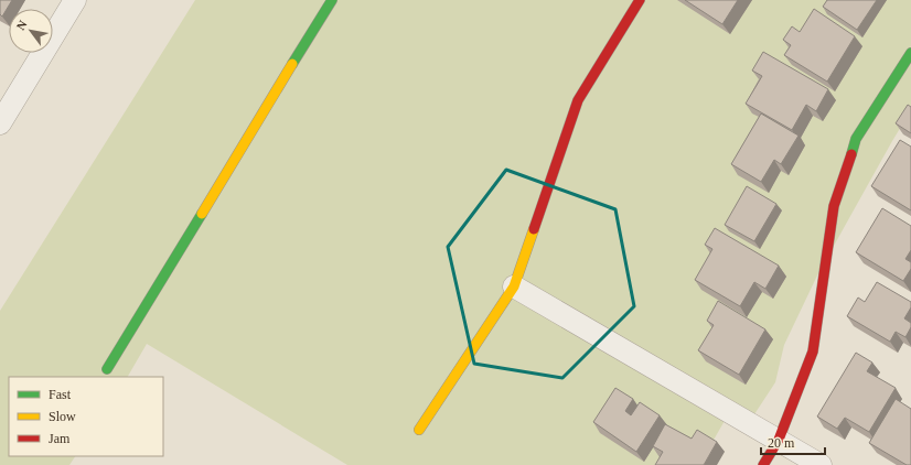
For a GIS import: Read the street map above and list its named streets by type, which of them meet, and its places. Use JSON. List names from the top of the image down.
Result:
{
  "legend": ["Fast", "Slow", "Jam"],
  "scale_bar": "20 m",
  "north": "top left"
}
